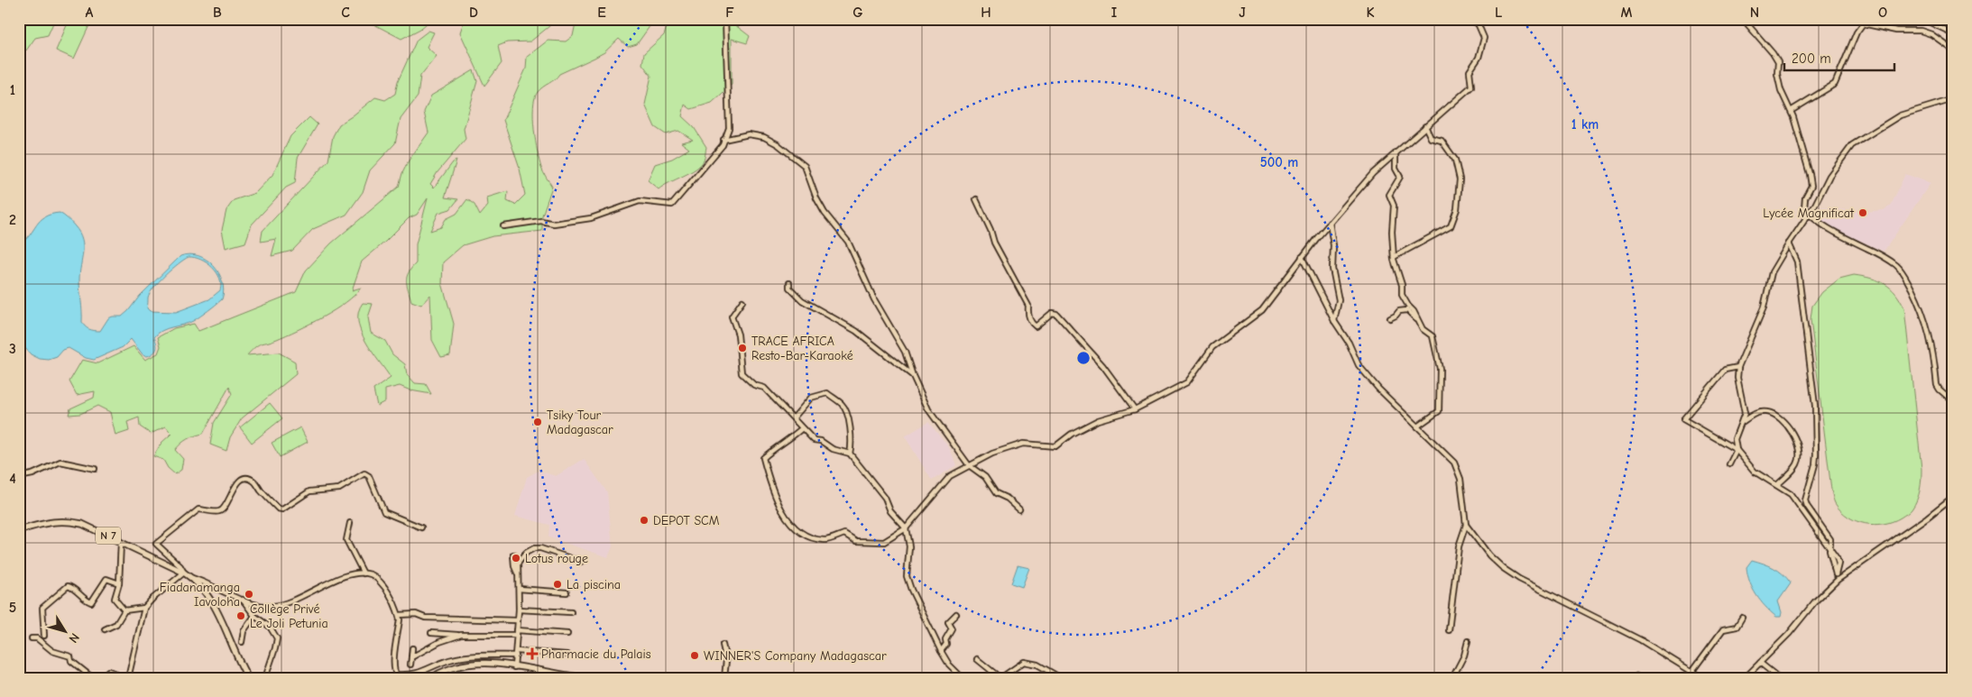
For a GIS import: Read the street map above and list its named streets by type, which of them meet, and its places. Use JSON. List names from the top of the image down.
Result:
{
  "streets": {
    "main road": ["N 7"]
  },
  "places": {
    "other": [
      "Lycée Magnificat",
      "TRACE AFRICA Resto-Bar-Karaoké",
      "Tsiky Tour Madagascar",
      "DEPOT SCM",
      "Lotus rouge",
      "La piscina",
      "Fiadanamanga Iavoloha",
      "Collège Privé Le Joli Petunia",
      "WINNER'S Company Madagascar"
    ],
    "health": ["Pharmacie du Palais"]
  },
  "scale_bar": "200 m",
  "north": "bottom right",
  "grid": {
    "columns": [
      "A",
      "B",
      "C",
      "D",
      "E",
      "F",
      "G",
      "H",
      "I",
      "J",
      "K",
      "L",
      "M",
      "N",
      "O"
    ],
    "rows": [
      "1",
      "2",
      "3",
      "4",
      "5"
    ]
  },
  "rings": ["1 km", "500 m"]
}
